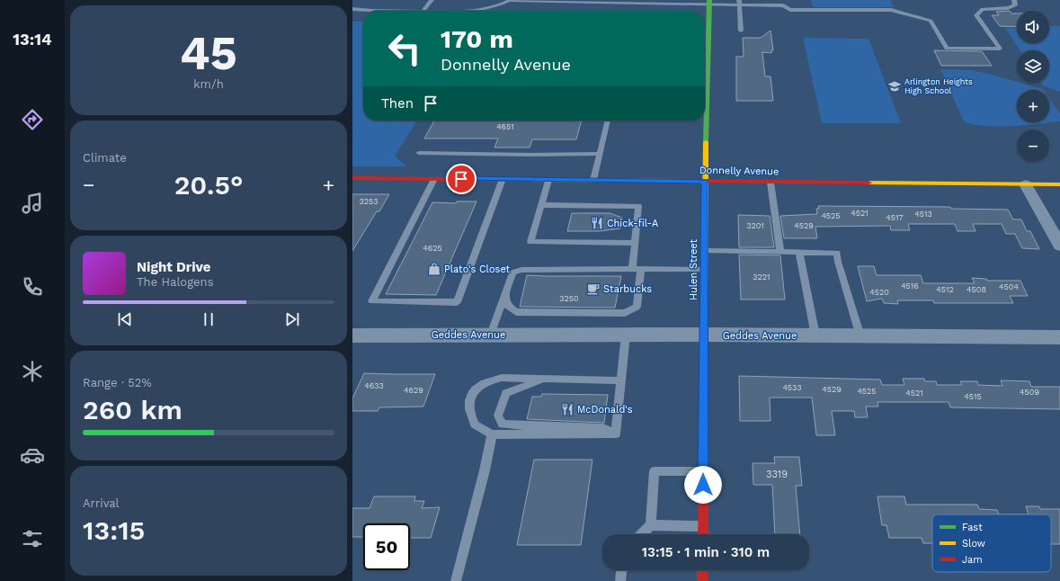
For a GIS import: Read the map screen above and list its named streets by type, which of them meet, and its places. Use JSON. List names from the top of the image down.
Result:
{
  "streets": {
    "main road": ["Donnelly Avenue", "Hulen Street"],
    "street": ["Geddes Avenue"]
  },
  "crossings": [
    ["Donnelly Avenue", "Hulen Street"],
    ["Hulen Street", "Geddes Avenue"]
  ],
  "places": {
    "school or university": ["Arlington Heights High School"],
    "restaurant": ["Chick-fil-A", "McDonald's"],
    "shop": ["Plato's Closet"],
    "cafe": ["Starbucks"]
  },
  "house_numbers": [
    "4651",
    "3253",
    "4521",
    "4513",
    "4525",
    "4517",
    "3201",
    "4529",
    "4625",
    "3221",
    "4516",
    "4504",
    "4512",
    "4508",
    "4520",
    "3250",
    "4633",
    "4533",
    "4529",
    "4629",
    "4525",
    "4509",
    "4521",
    "4515",
    "3319"
  ],
  "legend": ["Fast", "Slow", "Jam"],
  "page": {
    "tabs": "13:14",
    "tile": [
      ["45", "km/h"],
      "Climate",
      ["Range · 52%", "260 km"],
      ["Arrival", "13:15"]
    ],
    "map_buttons": ["+", "−"],
    "turn": ["170 m", "Donnelly Avenue"],
    "then": "Then",
    "heat": ["−", "20.5°", "+"],
    "song": ["Night Drive", "The Halogens"],
    "limit": "50",
    "trip": "13:15 · 1 min · 310 m"
  }
}
